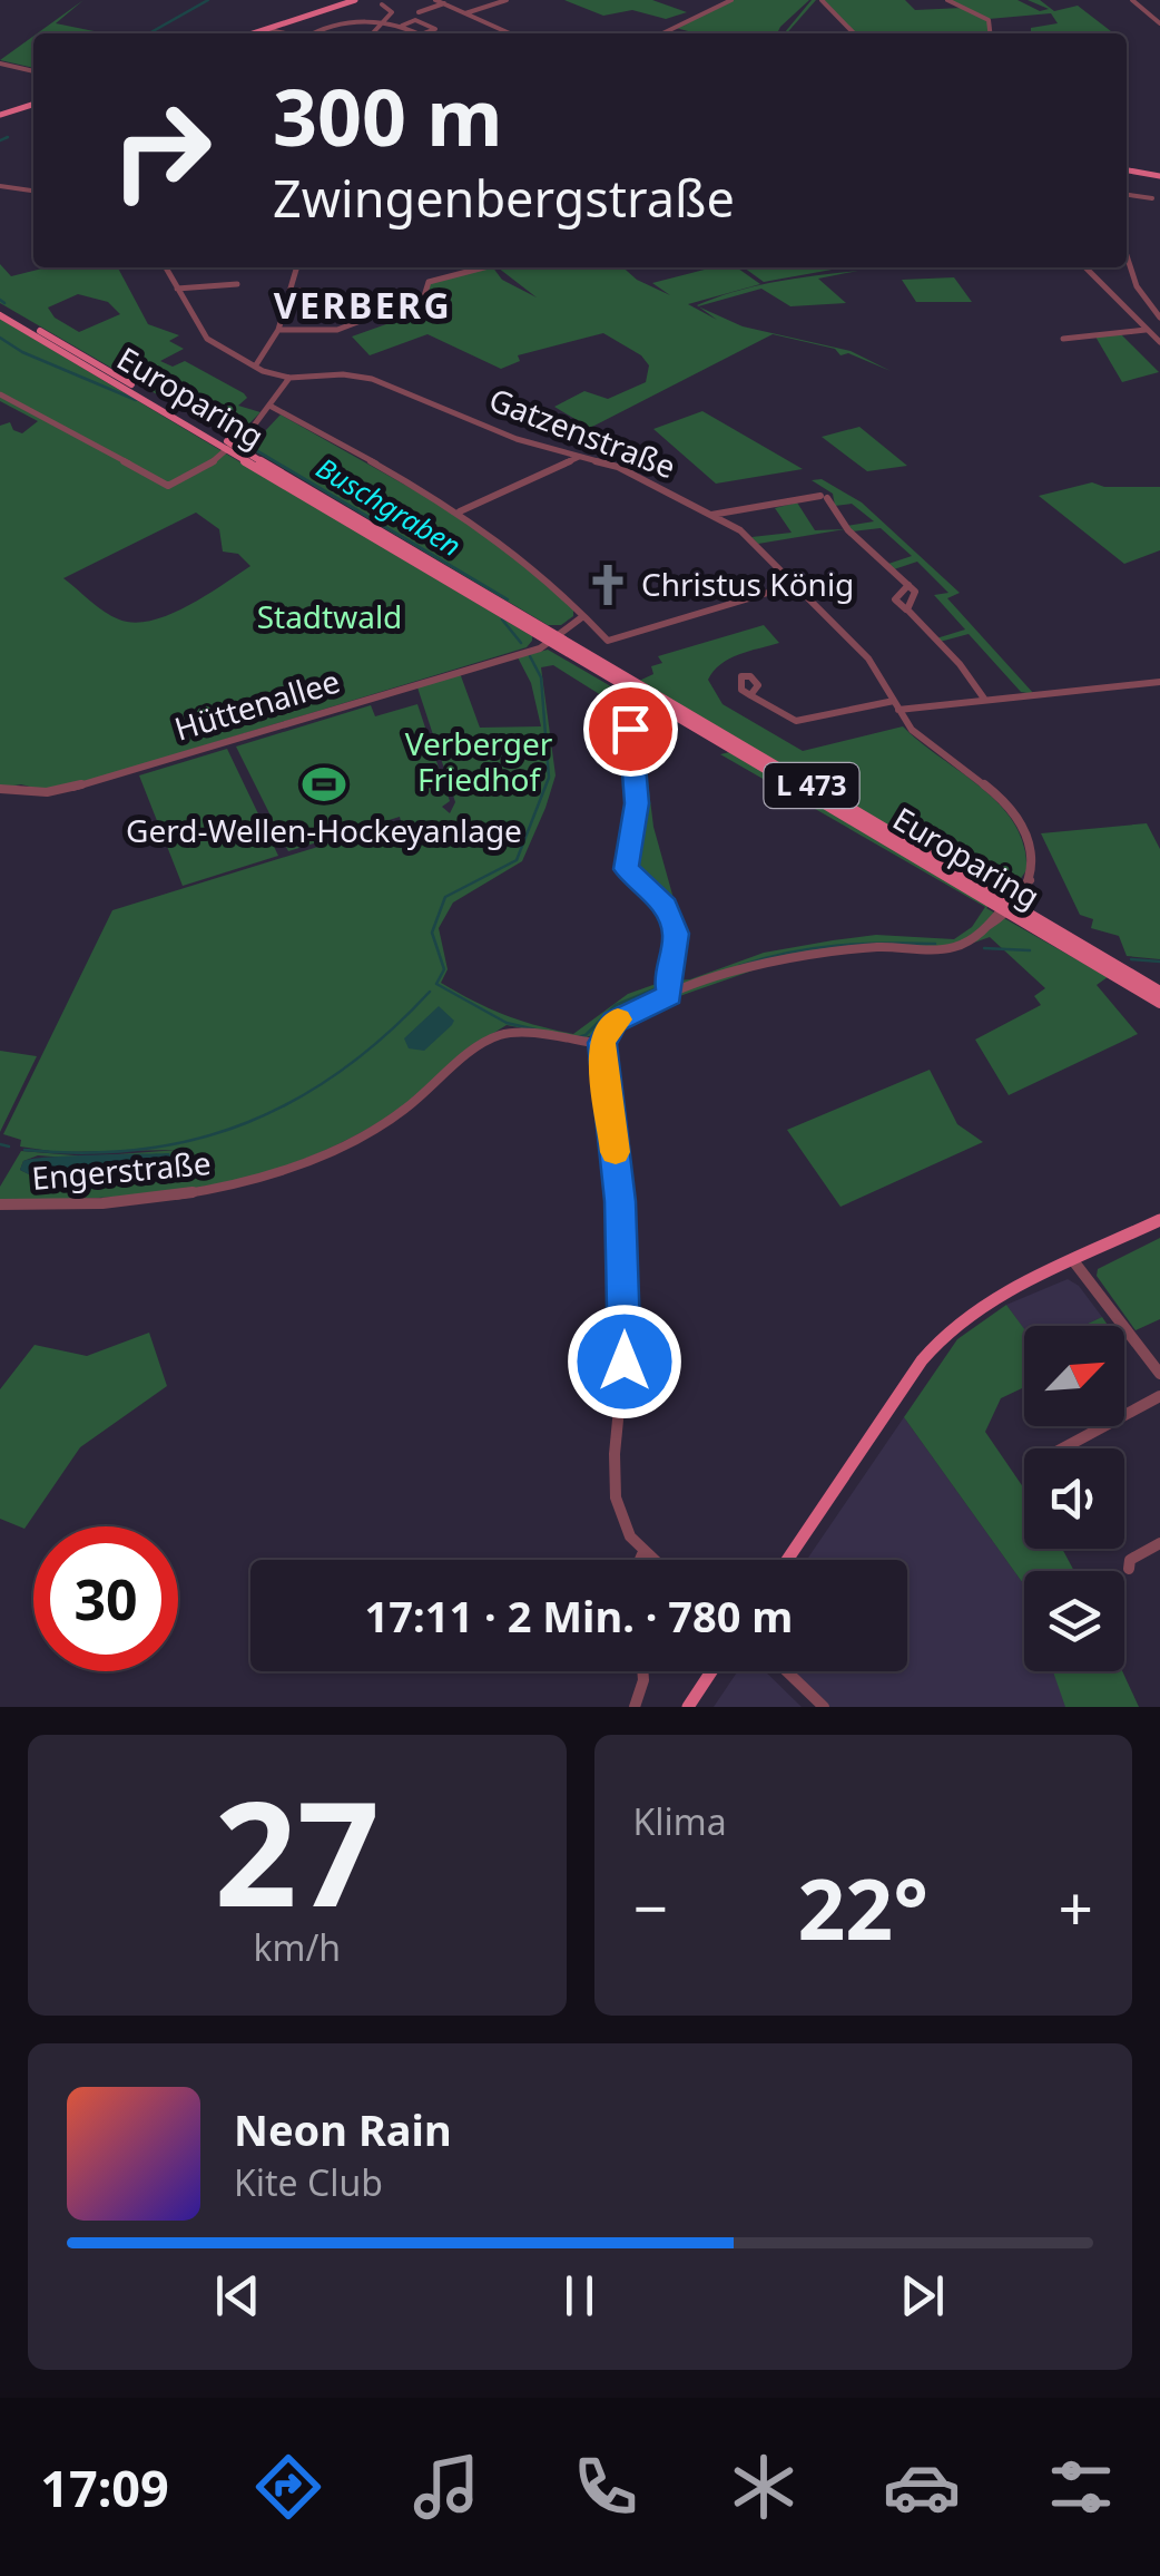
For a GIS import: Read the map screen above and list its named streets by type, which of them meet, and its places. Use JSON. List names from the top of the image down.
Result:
{
  "streets": {
    "main road": ["Europaring", "L 473"],
    "street": ["Gatzenstraße", "Hüttenallee", "Engerstraße"]
  },
  "crossings": [
    ["Europaring", "Gatzenstraße"],
    ["Europaring", "Hüttenallee"]
  ],
  "districts": ["VERBERG"],
  "water": ["Buschgraben"],
  "parks": ["Stadtwald", "Verberger Friedhof"],
  "places": {
    "church": ["Christus König"],
    "sports": ["Gerd-Wellen-Hockeyanlage"]
  },
  "north": "top right",
  "page": {
    "turn": ["300 m", "Zwingenbergstraße"],
    "limit": "30",
    "trip": "17:11 · 2 Min. · 780 m",
    "tile": [
      ["27", "km/h"],
      "Klima"
    ],
    "heat": ["−", "22°", "+"],
    "song": ["Neon Rain", "Kite Club"],
    "tabs": "17:09"
  }
}
